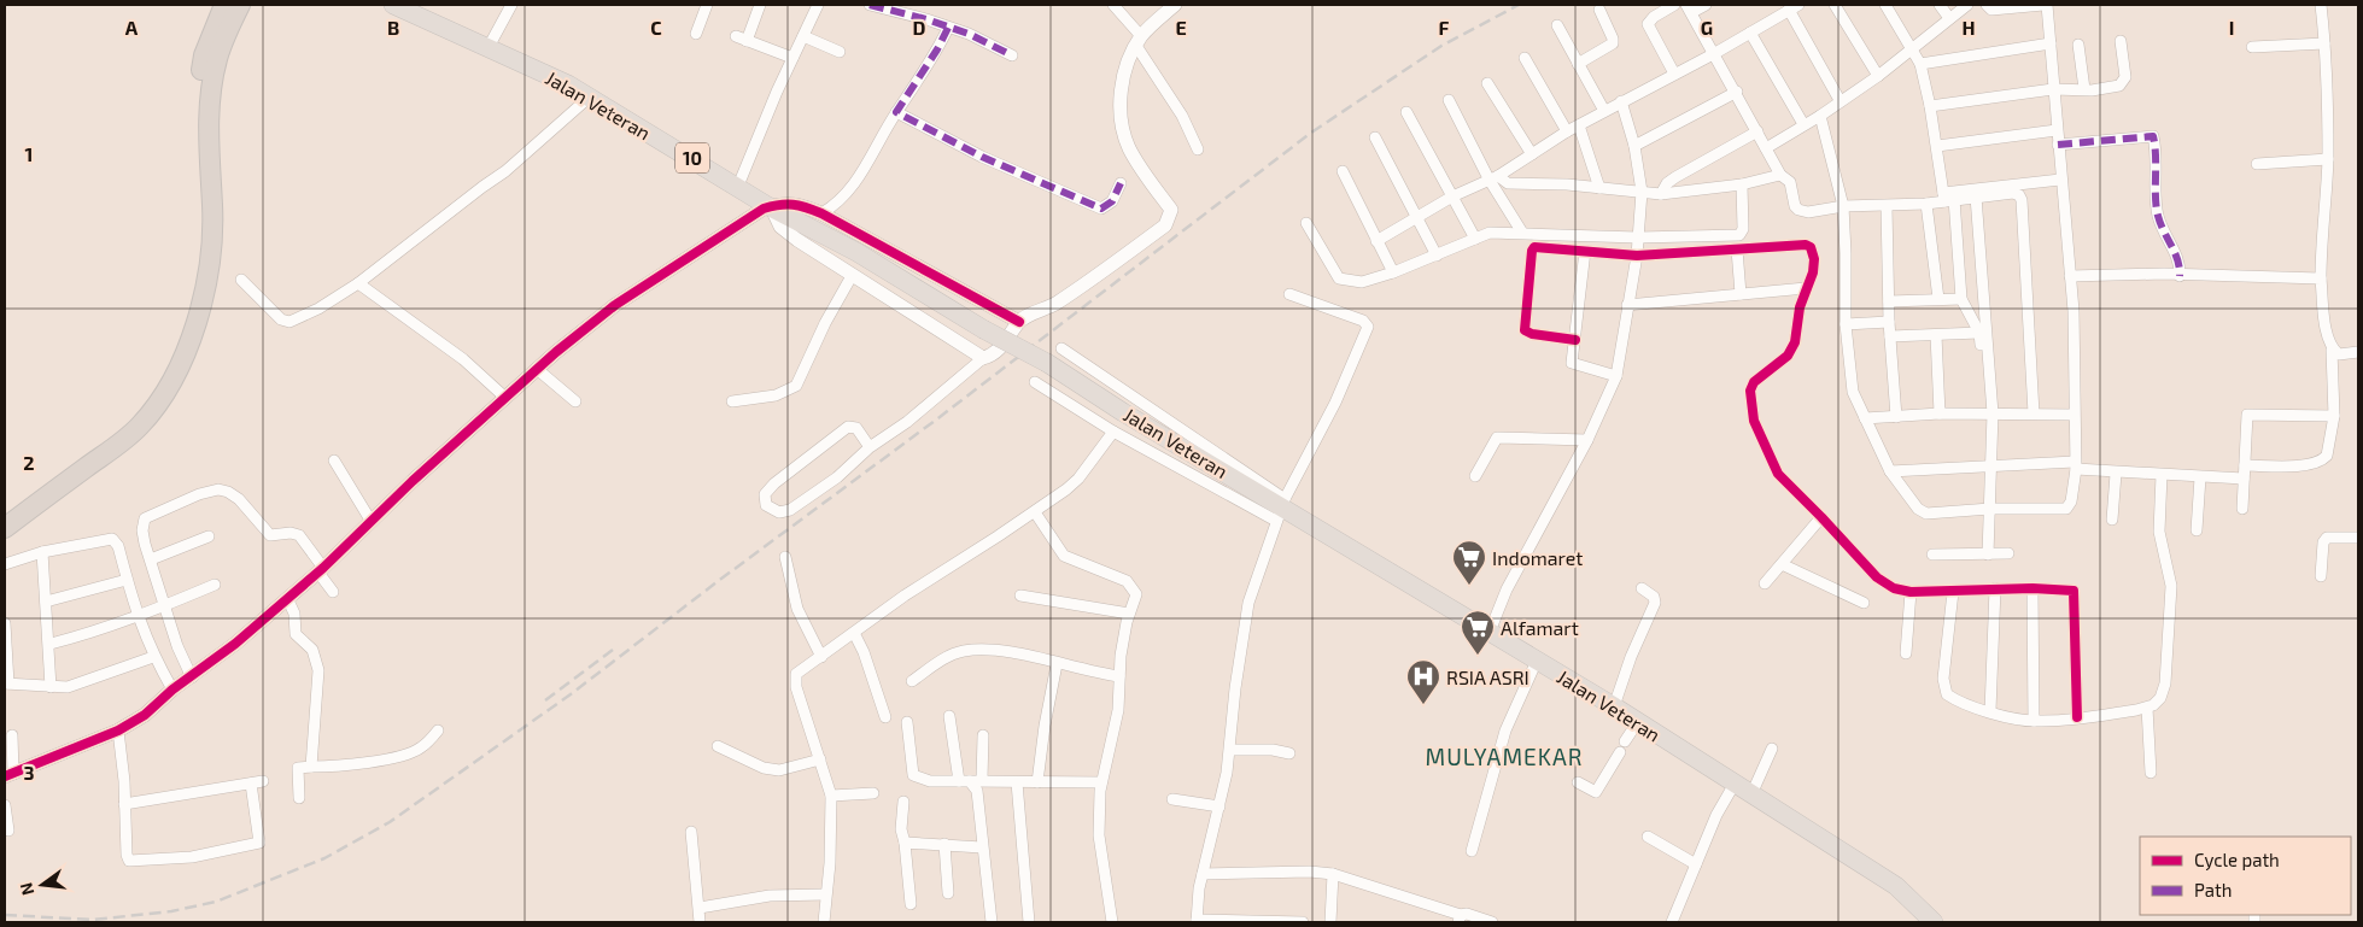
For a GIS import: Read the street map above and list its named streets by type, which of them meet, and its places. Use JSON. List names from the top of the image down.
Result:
{
  "streets": {
    "highway": ["Jalan Veteran", "10"]
  },
  "districts": ["MULYAMEKAR"],
  "places": {
    "supermarket": ["Indomaret", "Alfamart"],
    "hospital": ["RSIA ASRI"]
  },
  "legend": ["Cycle path", "Path"],
  "north": "left",
  "grid": {
    "columns": [
      "A",
      "B",
      "C",
      "D",
      "E",
      "F",
      "G",
      "H",
      "I"
    ],
    "rows": ["1", "2", "3"]
  }
}
